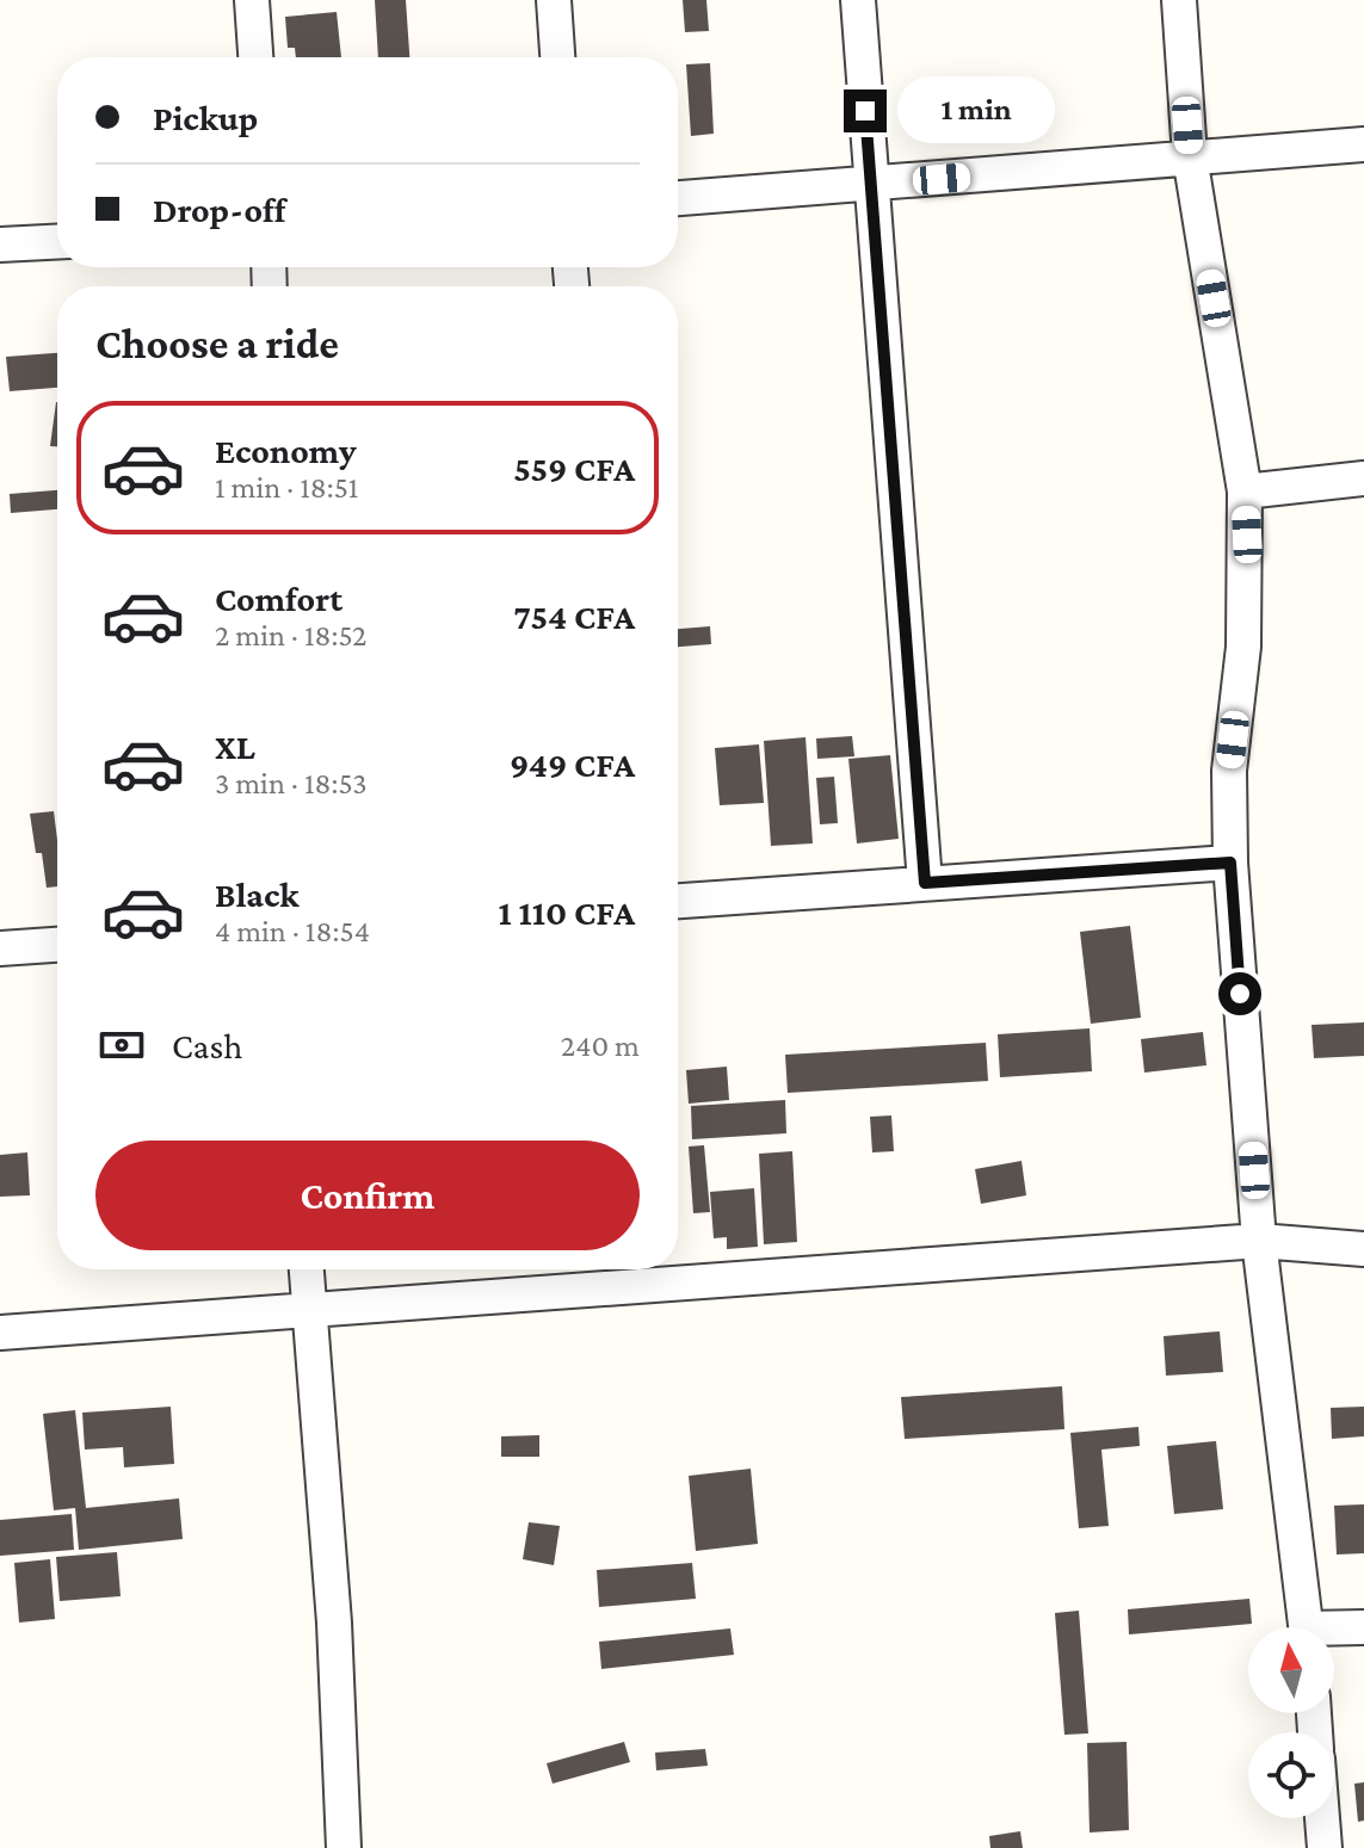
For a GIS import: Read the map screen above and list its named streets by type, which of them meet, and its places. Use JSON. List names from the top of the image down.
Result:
{
  "north": "top",
  "page": {
    "banner": ["Pickup", "Drop-off"],
    "bubble": "1 min",
    "heading": "Choose a ride",
    "list": [
      {
        "name": "Economy",
        "note": "1 min · 18:51",
        "value": "559 CFA"
      },
      {
        "name": "Comfort",
        "note": "2 min · 18:52",
        "value": "754 CFA"
      },
      {
        "name": "XL",
        "note": "3 min · 18:53",
        "value": "949 CFA"
      },
      {
        "name": "Black",
        "note": "4 min · 18:54",
        "value": "1 110 CFA"
      }
    ],
    "pay": ["Cash", "240 m"],
    "buttons": "Confirm"
  }
}
